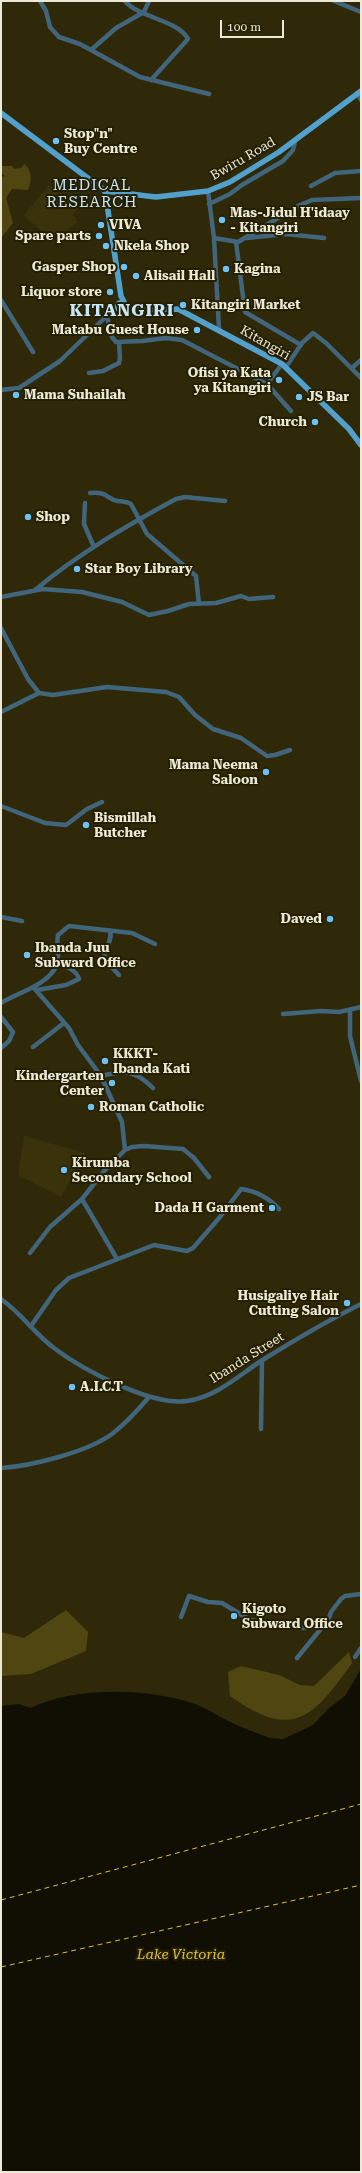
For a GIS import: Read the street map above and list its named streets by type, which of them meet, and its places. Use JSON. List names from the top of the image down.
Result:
{
  "streets": {
    "main road": ["Bwiru Road", "Kitangiri"],
    "street": ["Ibanda Street"]
  },
  "districts": ["MEDICAL RESEARCH", "KITANGIRI"],
  "water": ["Lake Victoria"],
  "places": [
    "Stop\"n\" Buy Centre",
    "Mas-Jidul H'idaay - Kitangiri",
    "VIVA",
    "Spare parts",
    "Nkela Shop",
    "Gasper Shop",
    "Kagina",
    "Alisail Hall",
    "Liquor store",
    "Kitangiri Market",
    "Matabu Guest House",
    "Ofisi ya Kata ya Kitangiri",
    "Mama Suhailah",
    "JS Bar",
    "Church",
    "Shop",
    "Star Boy Library",
    "Mama Neema Saloon",
    "Bismillah Butcher",
    "Daved",
    "Ibanda Juu Subward Office",
    "KKKT- Ibanda Kati",
    "Kindergarten Center",
    "Roman Catholic",
    "Kirumba Secondary School",
    "Dada H Garment",
    "Husigaliye Hair Cutting Salon",
    "A.I.C.T",
    "Kigoto Subward Office"
  ],
  "scale_bar": "100 m"
}
